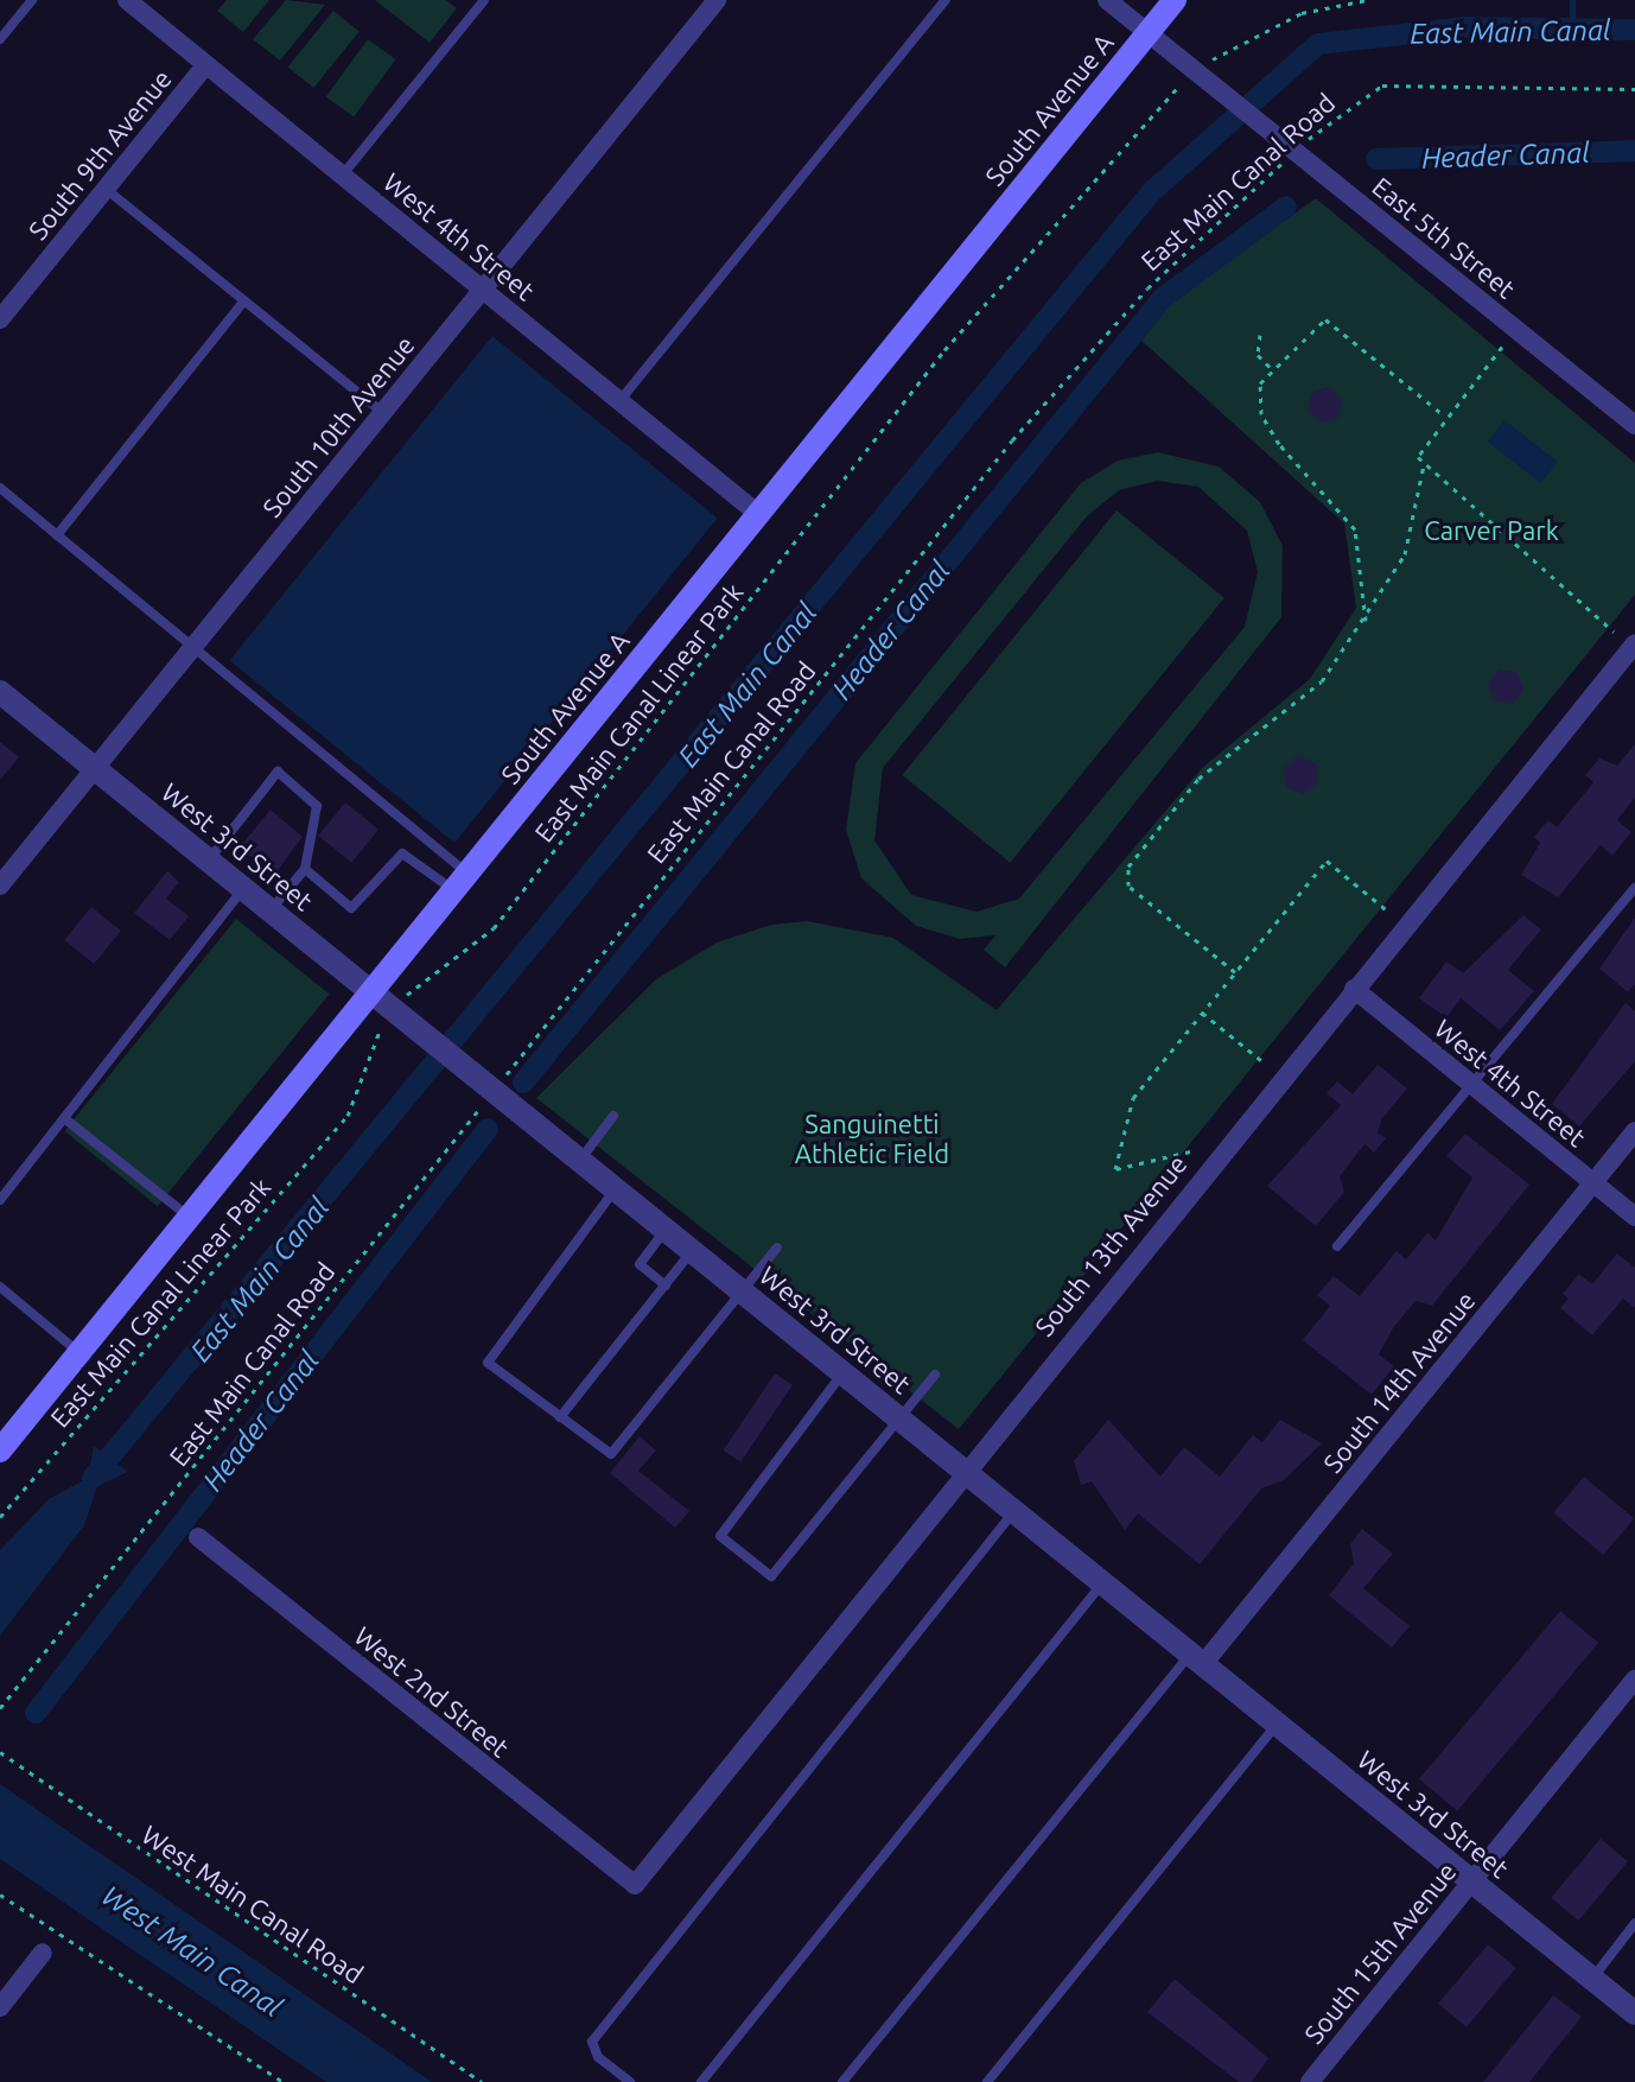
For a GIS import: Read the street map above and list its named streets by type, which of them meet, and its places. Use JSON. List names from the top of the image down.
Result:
{
  "streets": {
    "main road": ["South Avenue A"],
    "street": [
      "South 9th Avenue",
      "West 4th Street",
      "East 5th Street",
      "South 10th Avenue",
      "West 3rd Street",
      "South 13th Avenue",
      "South 14th Avenue",
      "West 2nd Street",
      "South 15th Avenue"
    ],
    "path": ["East Main Canal Road", "East Main Canal Linear Park", "West Main Canal Road"]
  },
  "crossings": [
    ["South Avenue A", "West 4th Street"],
    ["South Avenue A", "East 5th Street"],
    ["South Avenue A", "West 3rd Street"],
    ["South 9th Avenue", "West 4th Street"],
    ["East Main Canal Road", "East 5th Street"],
    ["East Main Canal Road", "West 3rd Street"],
    ["West 4th Street", "South 10th Avenue"],
    ["West 4th Street", "South 13th Avenue"],
    ["West 4th Street", "South 14th Avenue"],
    ["East 5th Street", "East Main Canal Linear Park"],
    ["South 10th Avenue", "West 3rd Street"],
    ["East Main Canal Linear Park", "West 3rd Street"],
    ["West 3rd Street", "South 13th Avenue"],
    ["West 3rd Street", "South 14th Avenue"],
    ["West 3rd Street", "South 15th Avenue"],
    ["South 13th Avenue", "West 2nd Street"]
  ],
  "water": ["East Main Canal", "Header Canal", "West Main Canal"],
  "parks": ["Carver Park", "Sanguinetti Athletic Field"]
}
